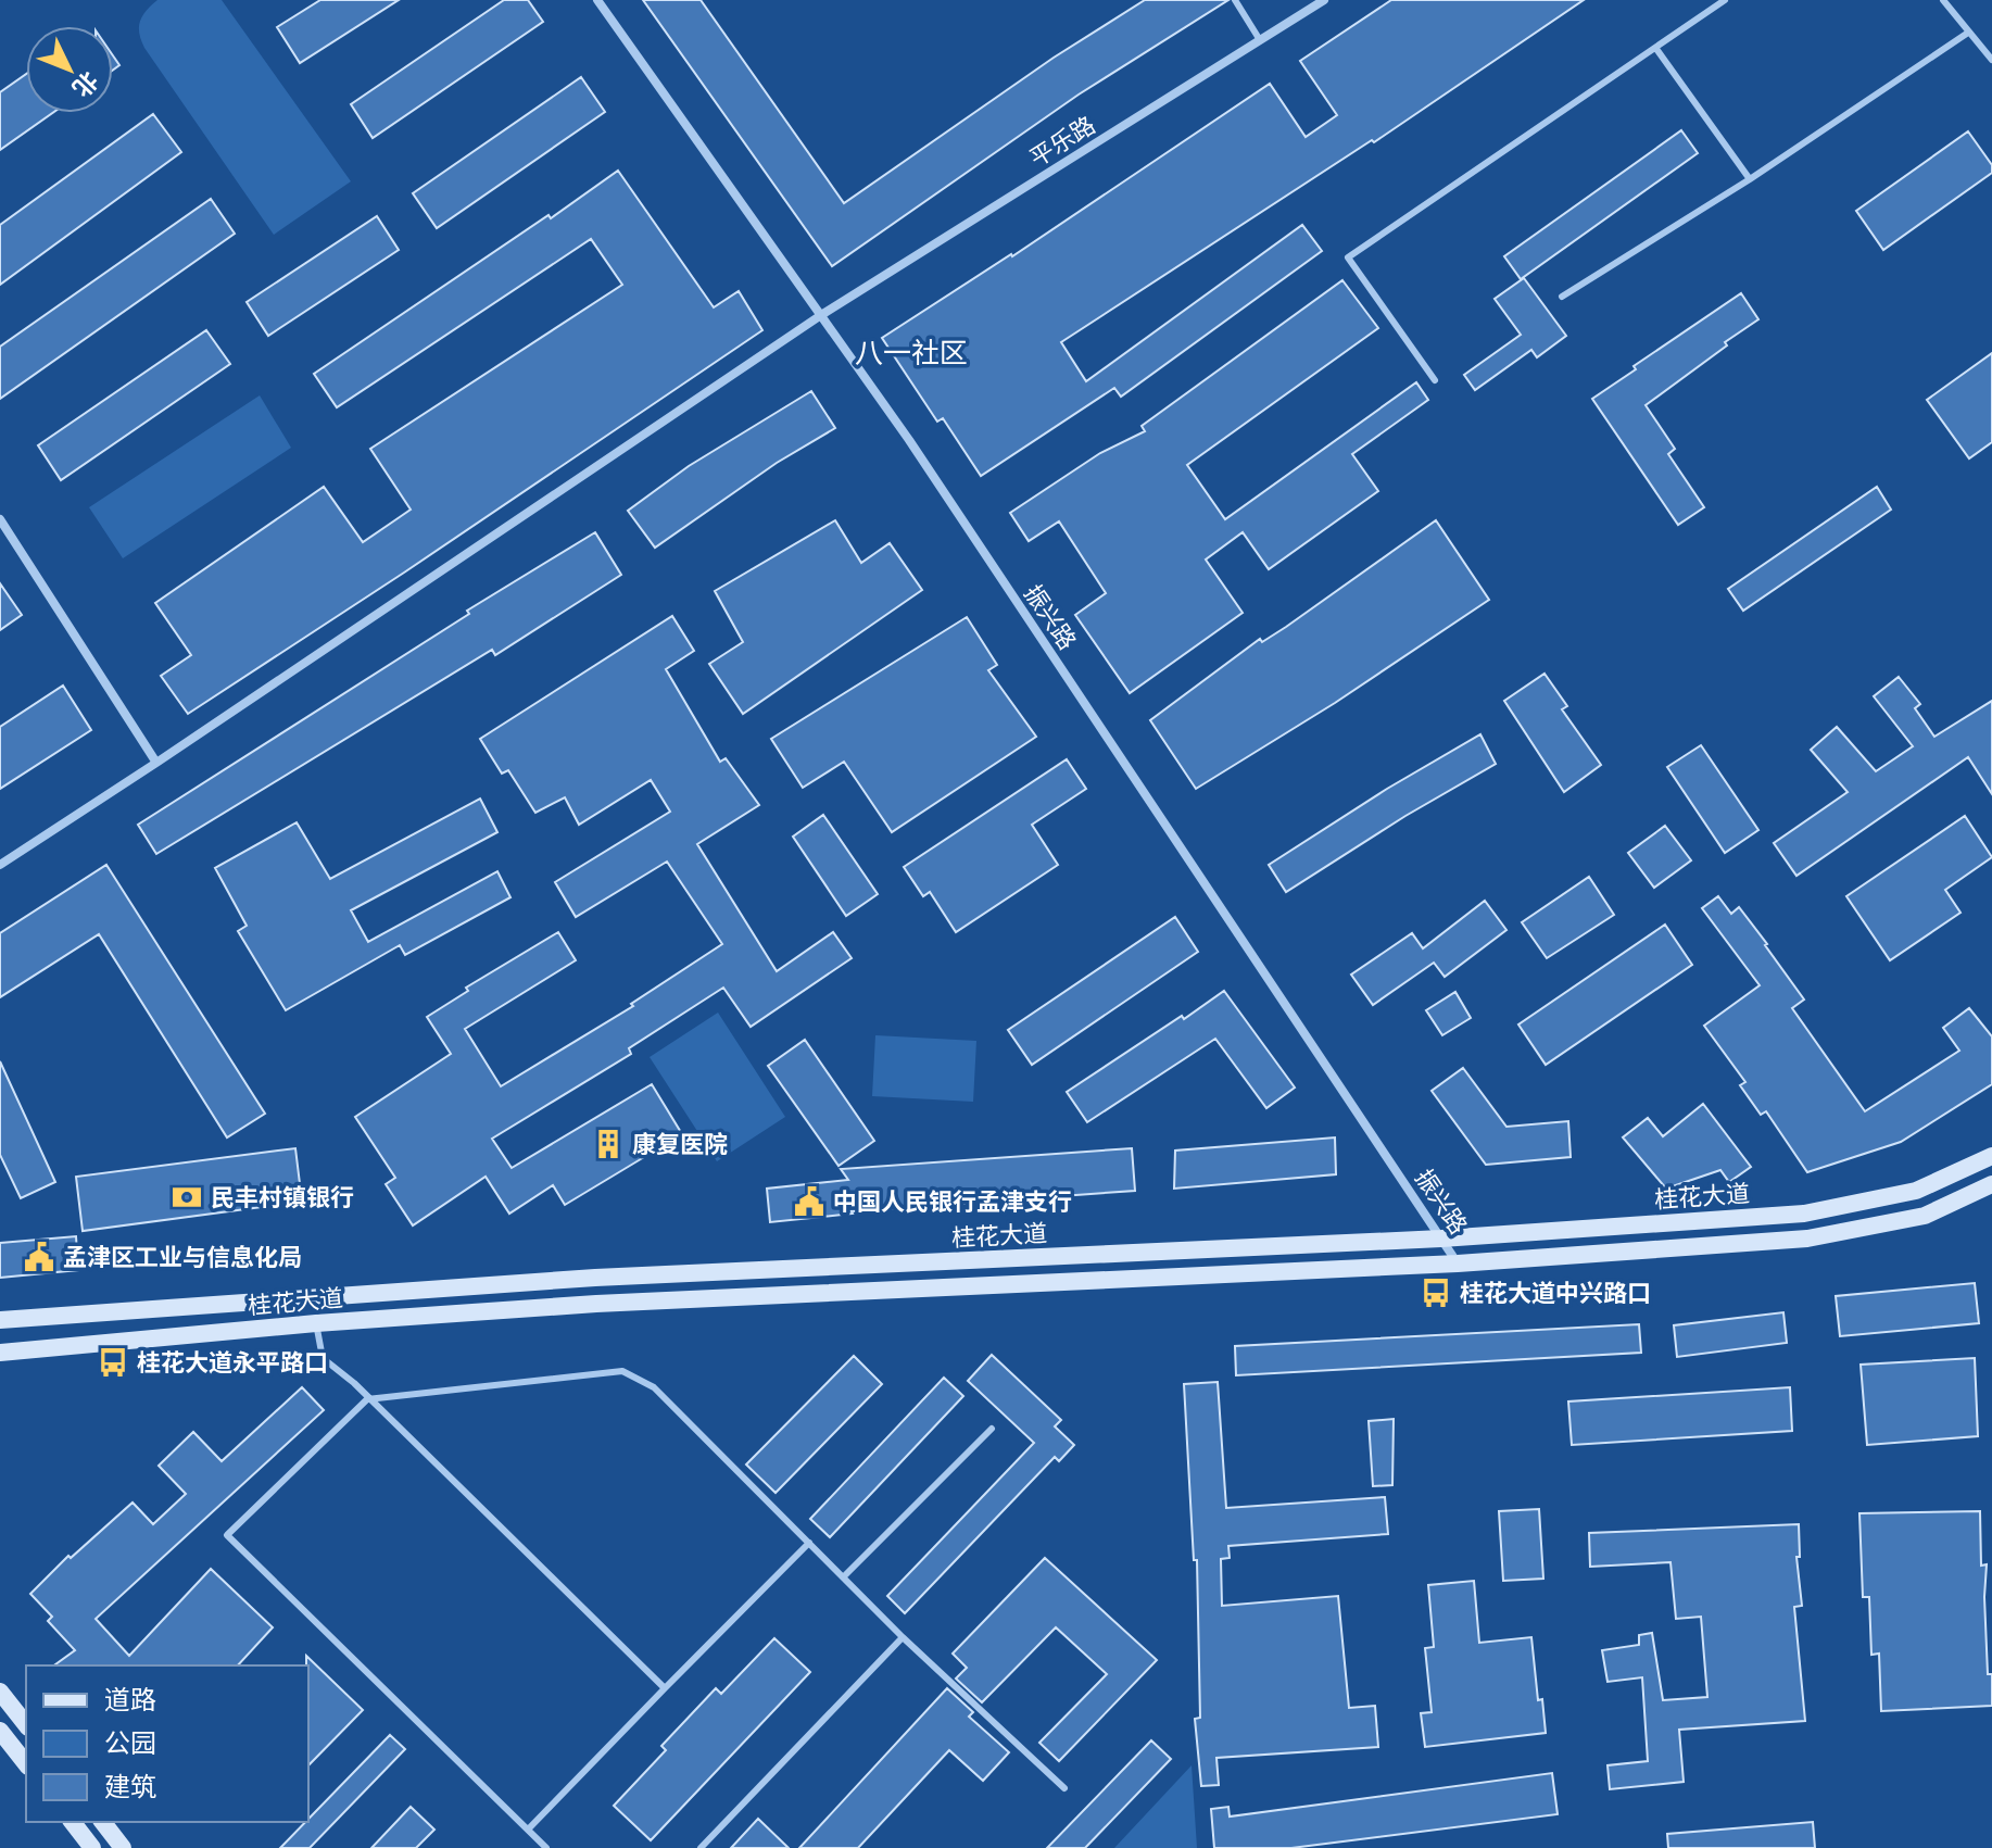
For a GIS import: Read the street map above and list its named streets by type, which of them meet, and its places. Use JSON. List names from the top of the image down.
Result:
{
  "streets": {
    "main road": ["桂花大道"],
    "street": ["平乐路", "振兴路"]
  },
  "crossings": [
    ["平乐路", "振兴路"],
    ["振兴路", "桂花大道"]
  ],
  "districts": ["八一社区"],
  "places": {
    "building": ["康复医院"],
    "bank": ["民丰村镇银行"],
    "public building": ["中国人民银行孟津支行", "孟津区工业与信息化局"],
    "bus stop": ["桂花大道中兴路口", "桂花大道永平路口"]
  },
  "legend": ["道路", "公园", "建筑"],
  "north": "bottom right"
}
